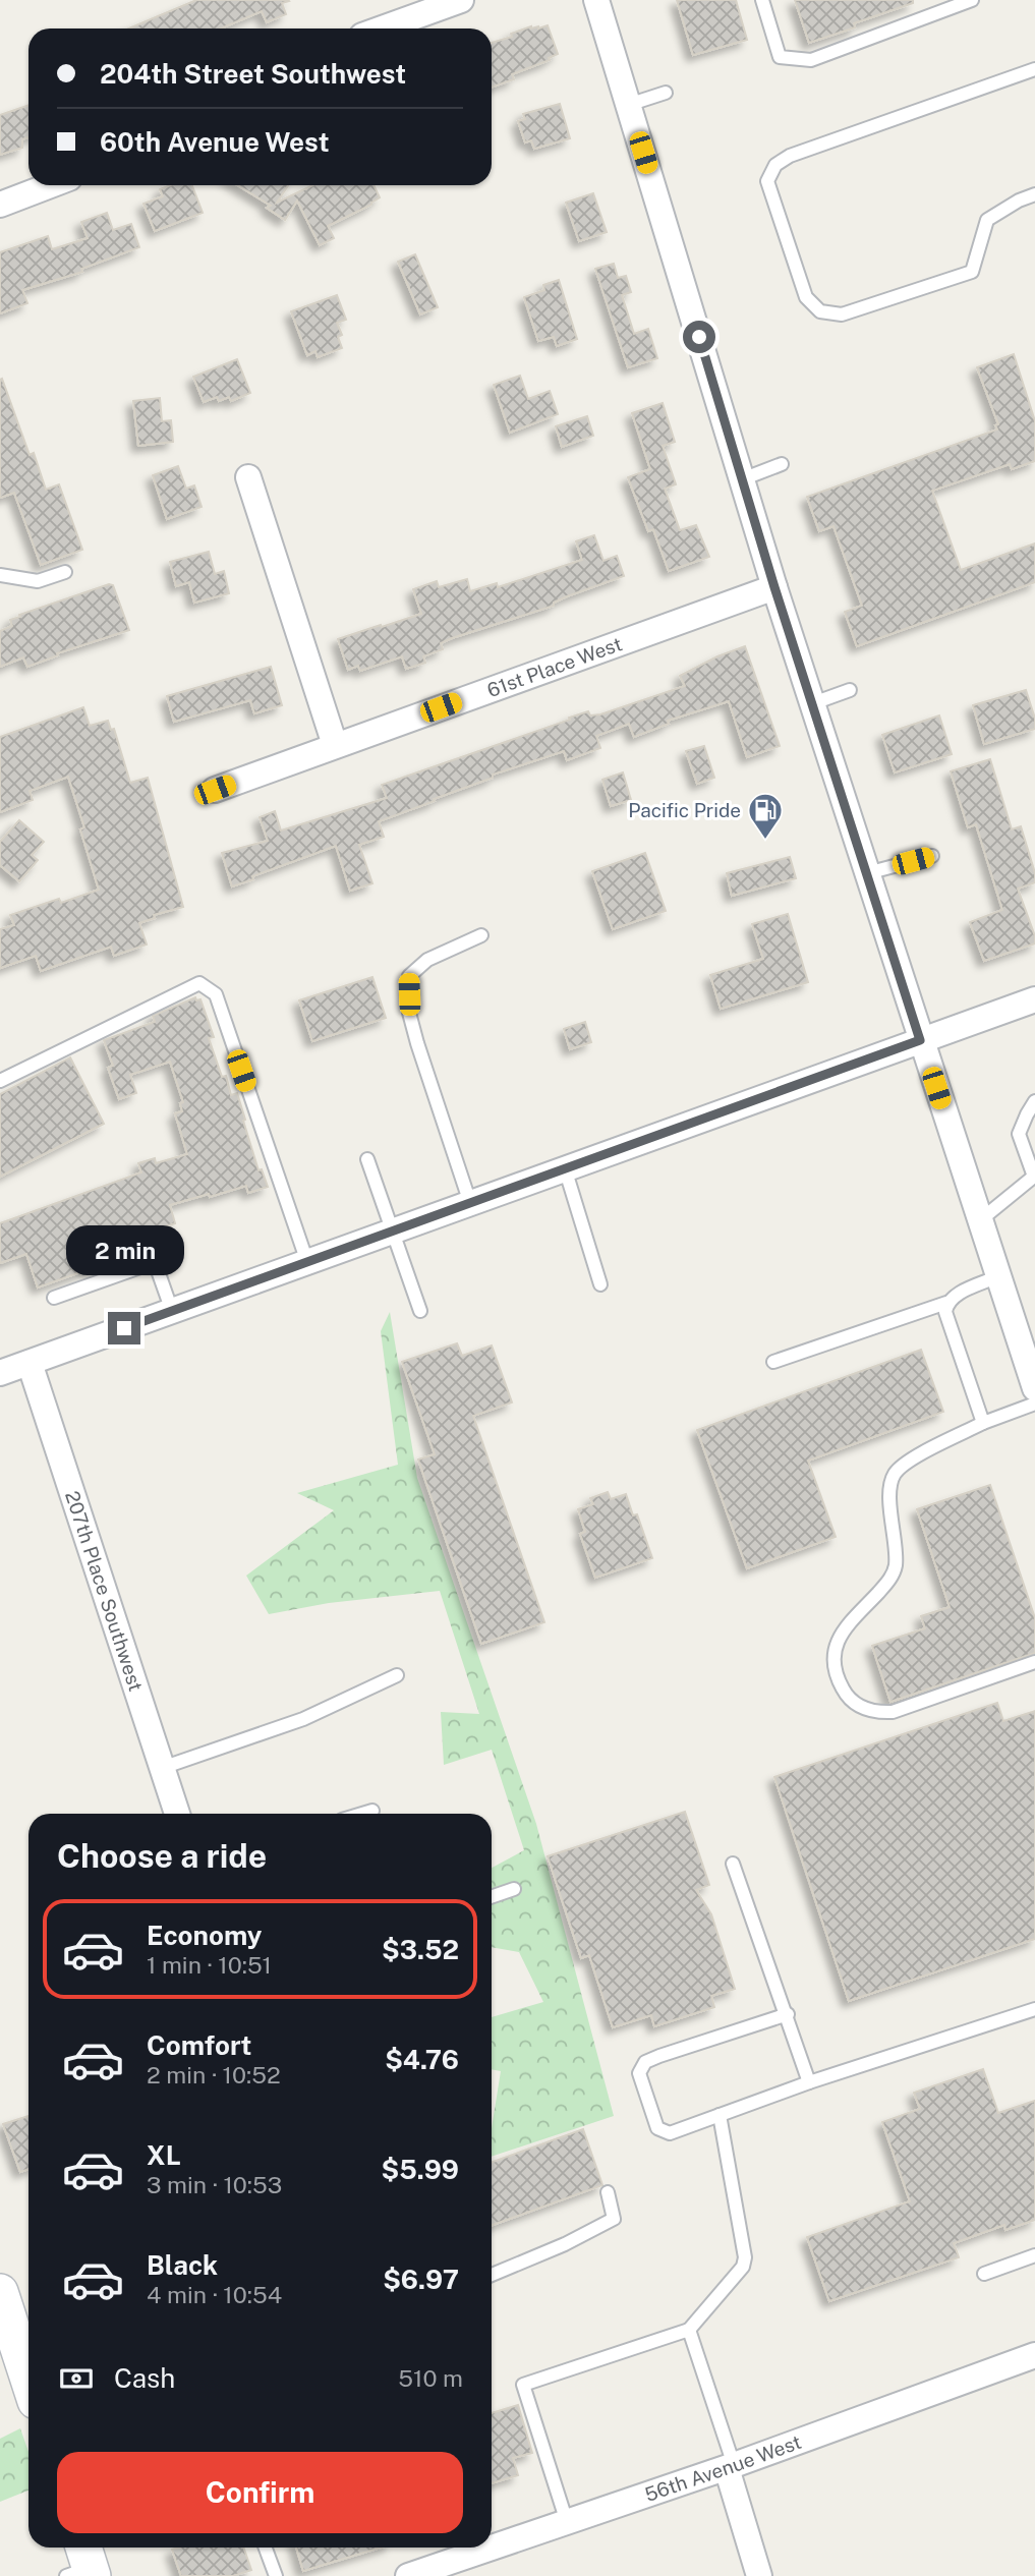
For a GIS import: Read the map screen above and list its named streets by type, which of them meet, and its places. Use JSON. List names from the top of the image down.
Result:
{
  "streets": {
    "street": ["61st Place West", "207th Place Southwest", "56th Avenue West"]
  },
  "places": {
    "fuel station": ["Pacific Pride"]
  },
  "page": {
    "banner": ["204th Street Southwest", "60th Avenue West"],
    "bubble": "2 min",
    "heading": "Choose a ride",
    "list": [
      {
        "name": "Economy",
        "note": "1 min · 10:51",
        "value": "$3.52"
      },
      {
        "name": "Comfort",
        "note": "2 min · 10:52",
        "value": "$4.76"
      },
      {
        "name": "XL",
        "note": "3 min · 10:53",
        "value": "$5.99"
      },
      {
        "name": "Black",
        "note": "4 min · 10:54",
        "value": "$6.97"
      }
    ],
    "pay": ["Cash", "510 m"],
    "buttons": "Confirm"
  }
}
